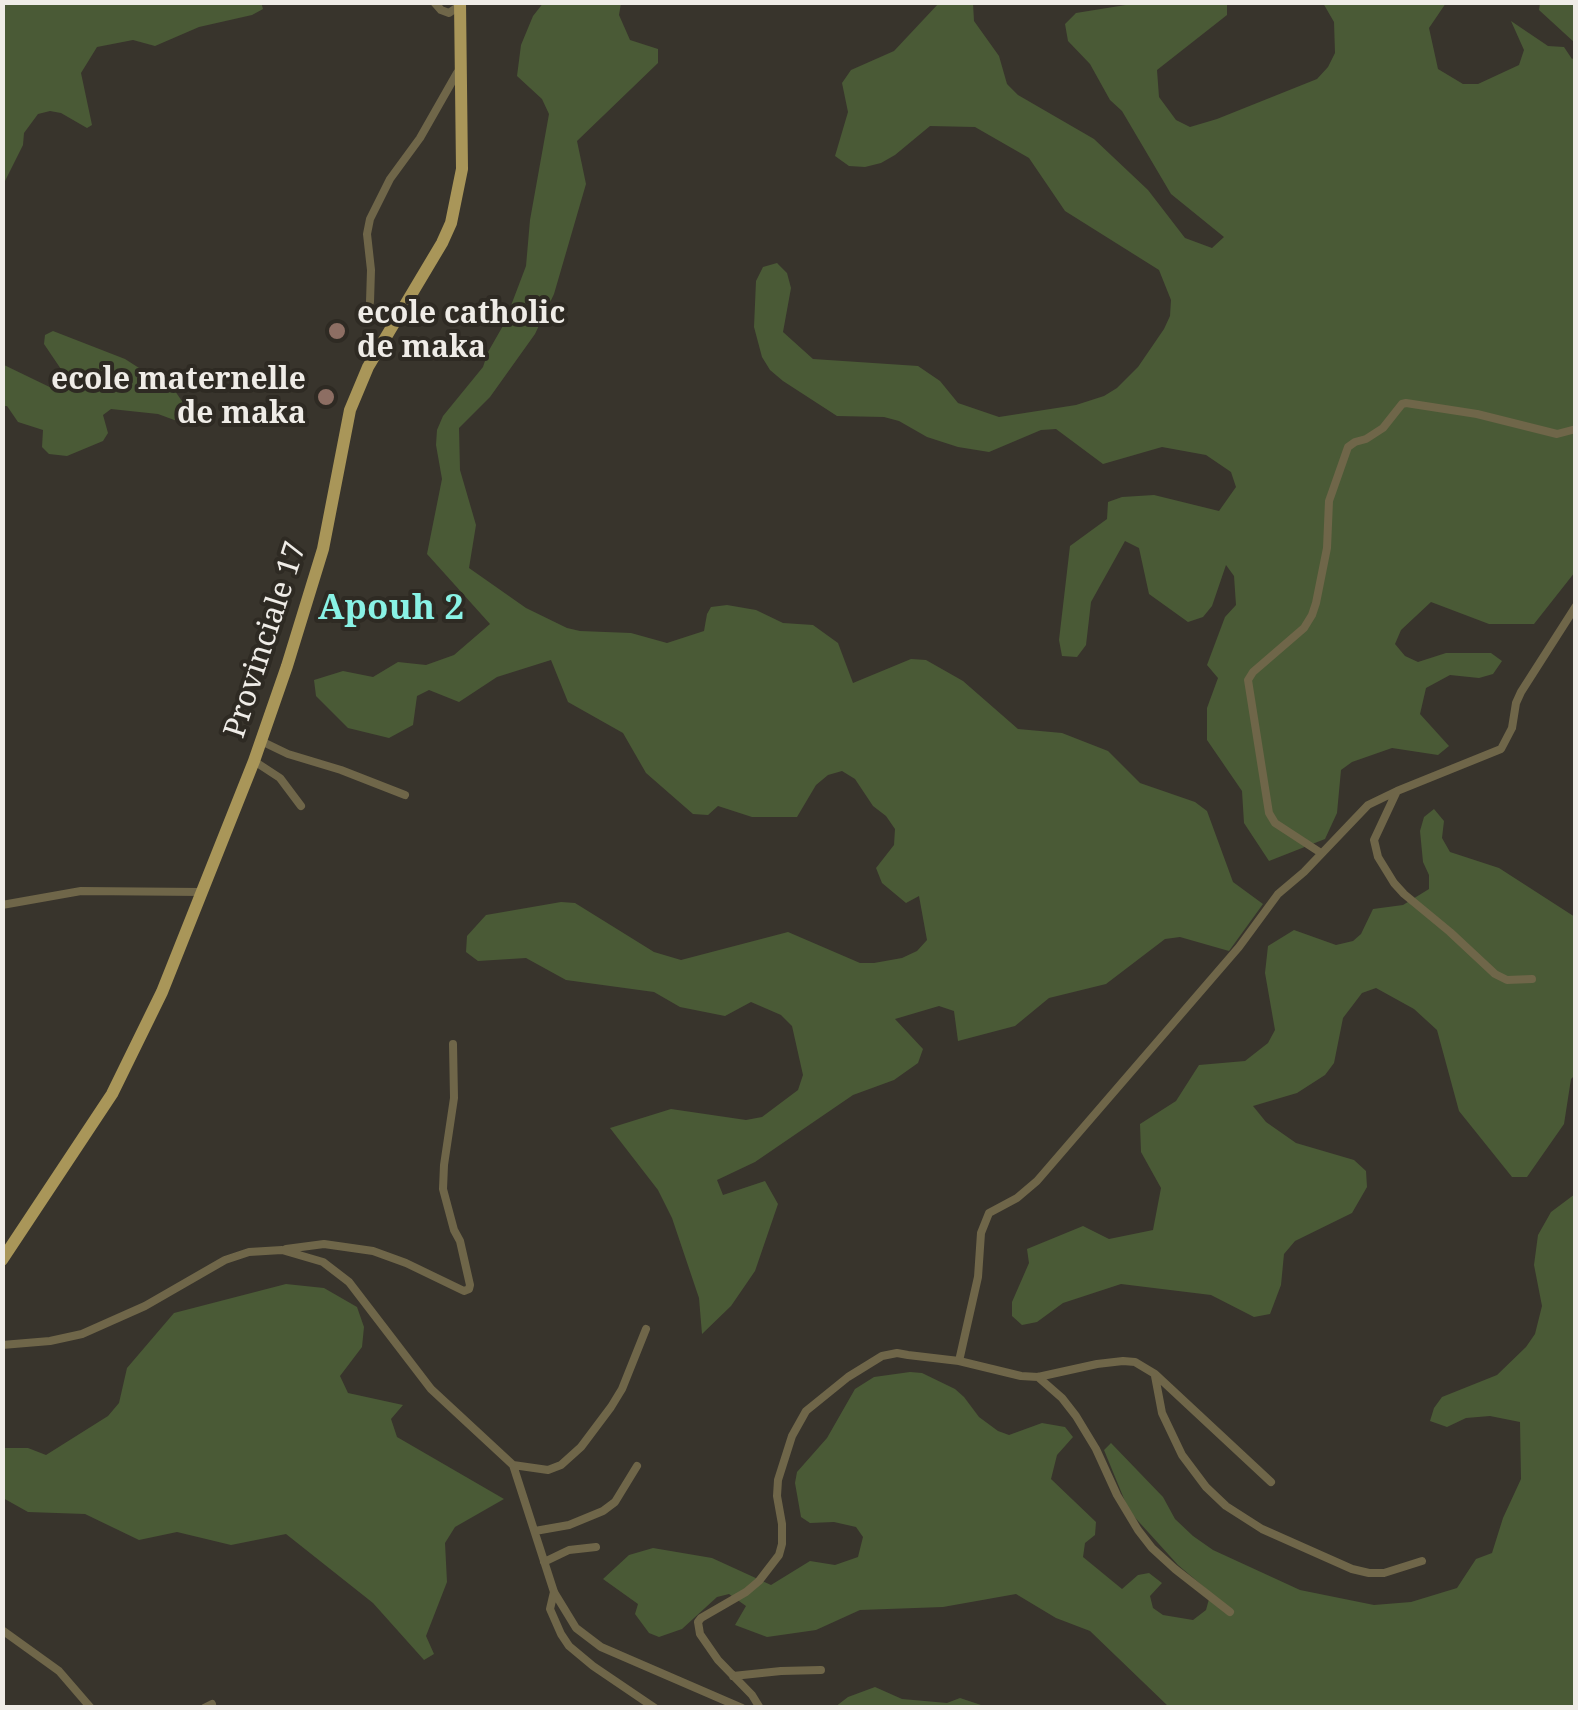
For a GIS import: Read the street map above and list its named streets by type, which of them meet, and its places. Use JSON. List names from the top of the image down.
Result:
{
  "streets": {
    "main road": ["Provinciale 17"]
  },
  "districts": ["Apouh 2"],
  "places": ["ecole catholic de maka", "ecole maternelle de maka"]
}
